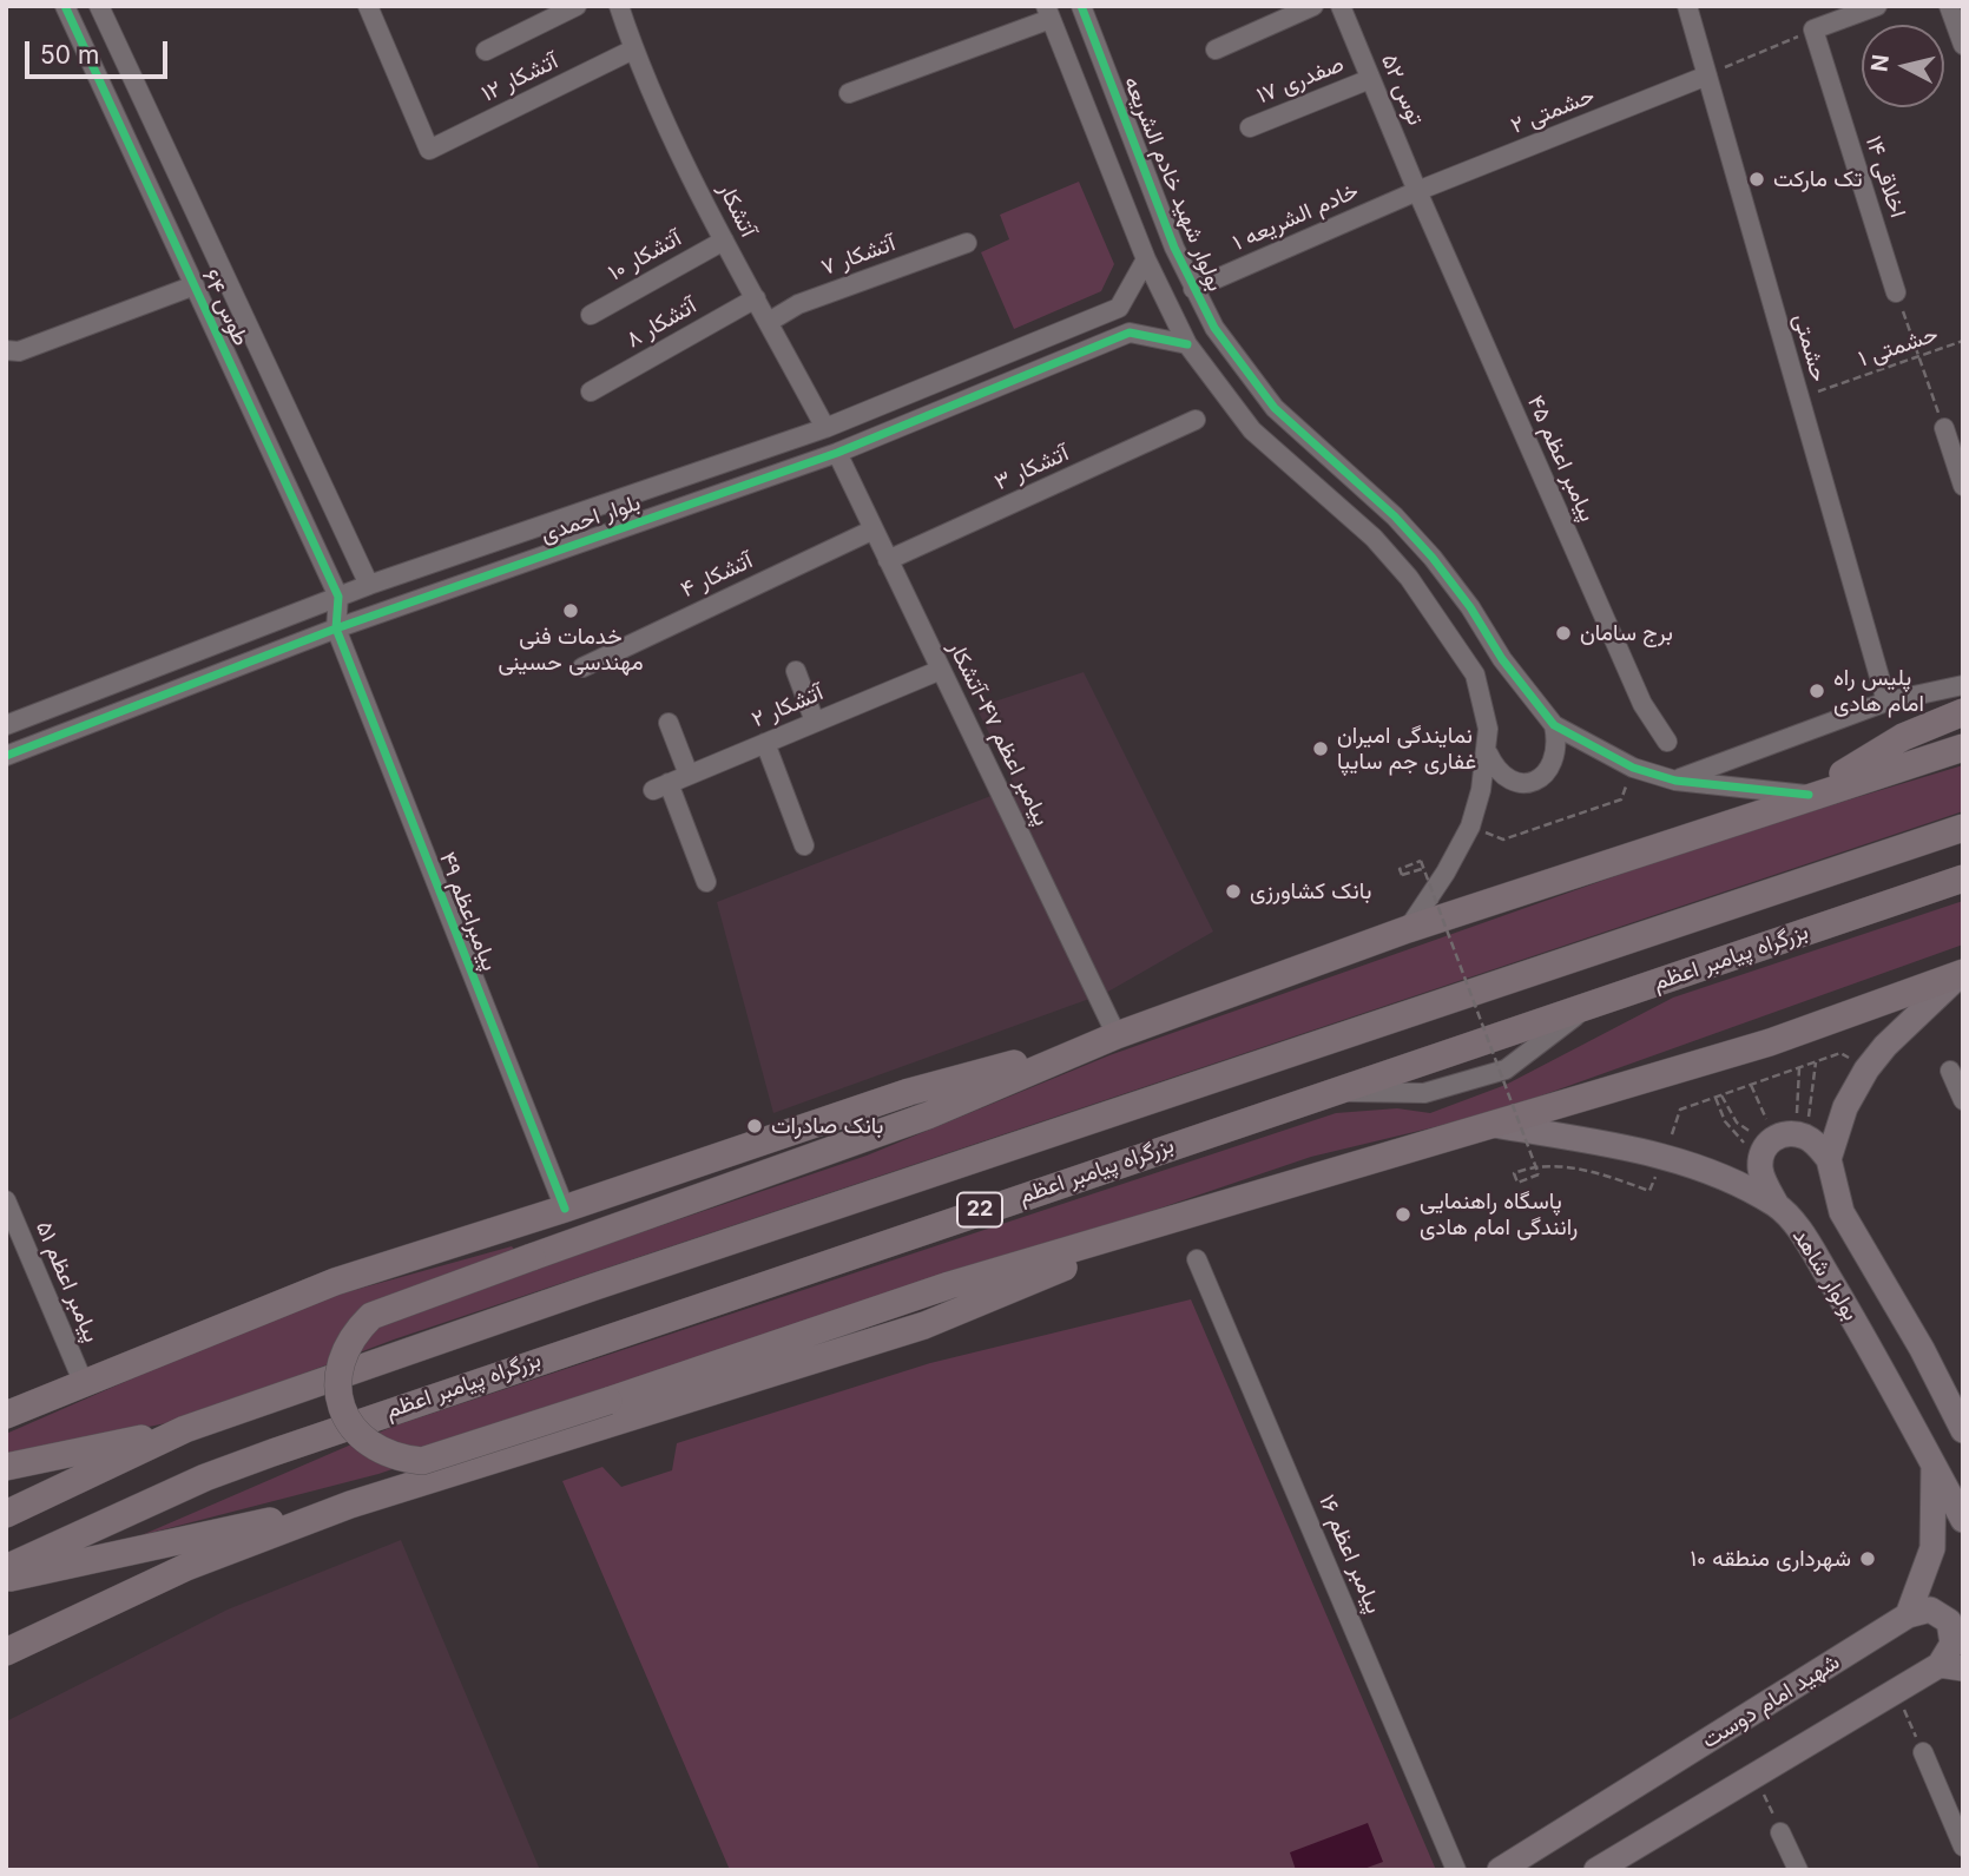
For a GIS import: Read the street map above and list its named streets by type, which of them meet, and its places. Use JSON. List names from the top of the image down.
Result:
{
  "streets": {
    "highway": ["بزرگراه پیامبر اعظم", "22"],
    "main road": ["بولوار شاهد", "شهید امام دوست"],
    "street": [
      "آتشکار ۱۲",
      "صفدری ۱۷",
      "توس ۵۲",
      "حشمتی ۲",
      "اخلاقی ۱۴",
      "بولوار شهید خادم الشریعه",
      "آتشکار",
      "خادم الشریعه ۱",
      "آتشکار ۱۰",
      "آتشکار ۷",
      "طوس ۶۴",
      "آتشکار ۸",
      "حشمتی",
      "پیامبر اعظم ۴۵",
      "آتشکار ۳",
      "بلوار احمدی",
      "آتشکار ۴",
      "آتشکار ۲",
      "پیامبر اعظم ۴۷-آتشکار",
      "پیامبراعظم ۴۹",
      "پیامبر اعظم ۵۱",
      "پیامبر اعظم ۱۶"
    ],
    "path": ["حشمتی ۱"]
  },
  "crossings": [
    ["آتشکار ۱۲", "آتشکار"],
    ["صفدری ۱۷", "توس ۵۲"],
    ["توس ۵۲", "حشمتی ۲"],
    ["توس ۵۲", "خادم الشریعه ۱"],
    ["توس ۵۲", "پیامبر اعظم ۴۵"],
    ["حشمتی ۲", "خادم الشریعه ۱"],
    ["حشمتی ۲", "حشمتی"],
    ["حشمتی ۲", "پیامبر اعظم ۴۵"],
    ["بولوار شهید خادم الشریعه", "خادم الشریعه ۱"],
    ["آتشکار", "آتشکار ۱۰"],
    ["آتشکار", "آتشکار ۷"],
    ["آتشکار", "آتشکار ۸"],
    ["آتشکار", "بلوار احمدی"],
    ["خادم الشریعه ۱", "پیامبر اعظم ۴۵"],
    ["طوس ۶۴", "بلوار احمدی"],
    ["حشمتی ۱", "حشمتی"],
    ["آتشکار ۳", "پیامبر اعظم ۴۷-آتشکار"],
    ["بلوار احمدی", "پیامبر اعظم ۴۷-آتشکار"],
    ["بلوار احمدی", "پیامبراعظم ۴۹"],
    ["آتشکار ۴", "پیامبر اعظم ۴۷-آتشکار"],
    ["آتشکار ۲", "پیامبر اعظم ۴۷-آتشکار"]
  ],
  "places": [
    "تک مارکت",
    "خدمات فنی مهندسی حسینی",
    "برج سامان",
    "پلیس راه امام هادی",
    "نمایندگی امیران غفاری جم سایپا",
    "بانک کشاورزی",
    "بانک صادرات",
    "پاسگاه راهنمایی رانندگی امام هادی",
    "شهرداری منطقه ۱۰"
  ],
  "scale_bar": "50 m",
  "north": "left"
}
